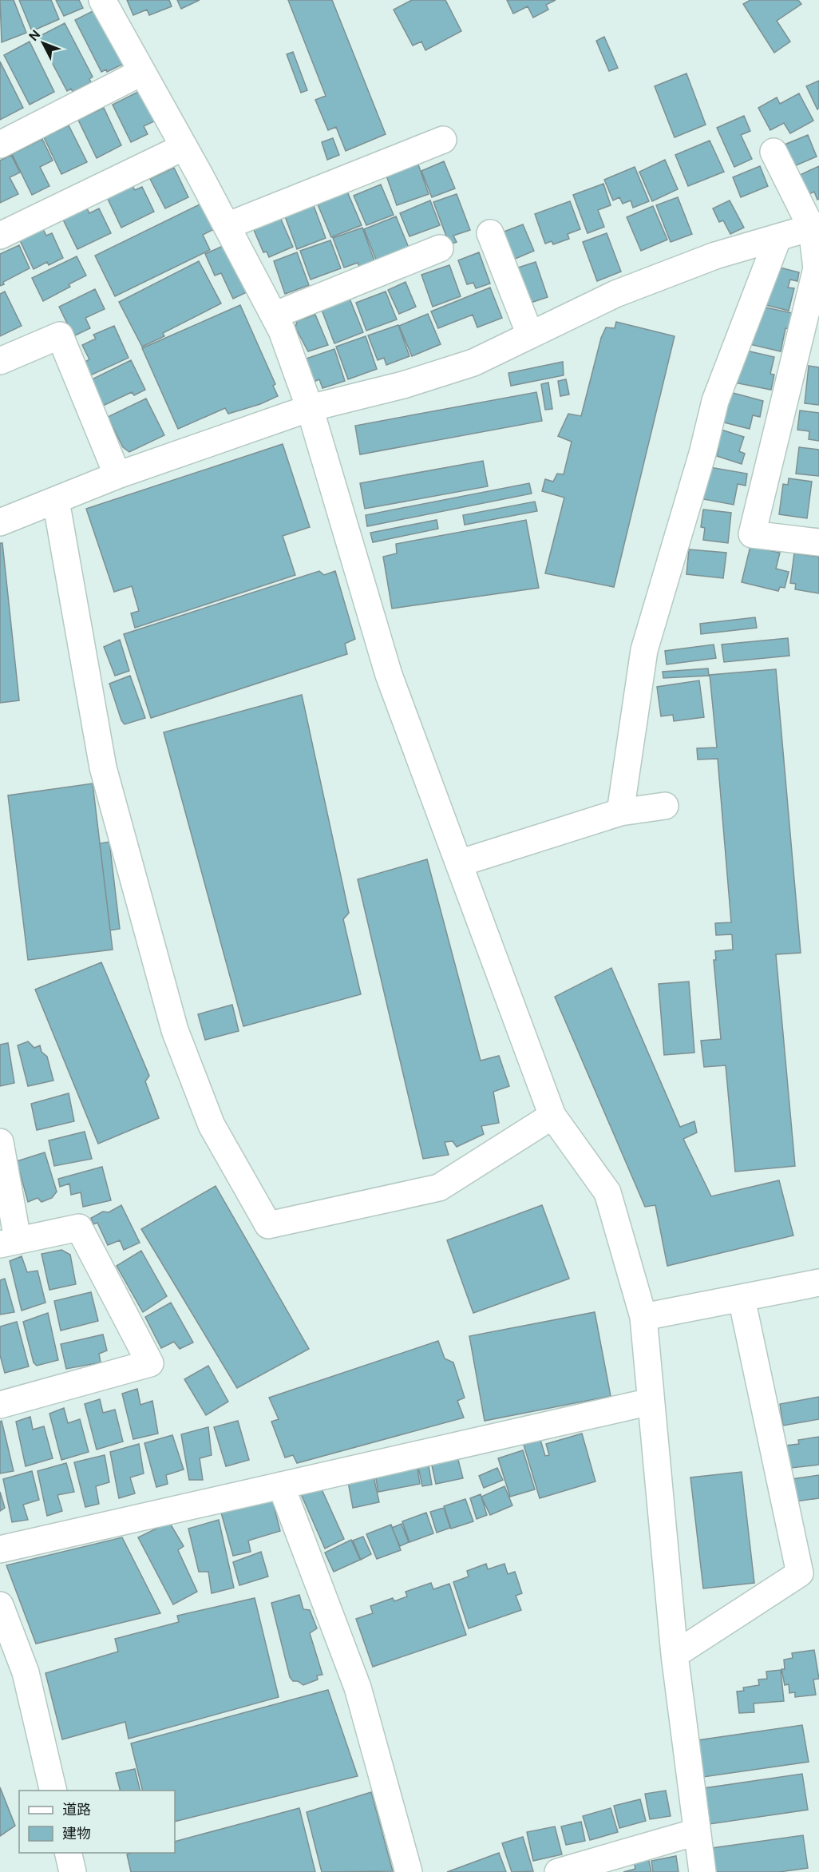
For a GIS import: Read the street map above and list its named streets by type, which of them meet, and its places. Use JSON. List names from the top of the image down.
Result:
{
  "legend": ["道路", "建物"],
  "north": "top left"
}
